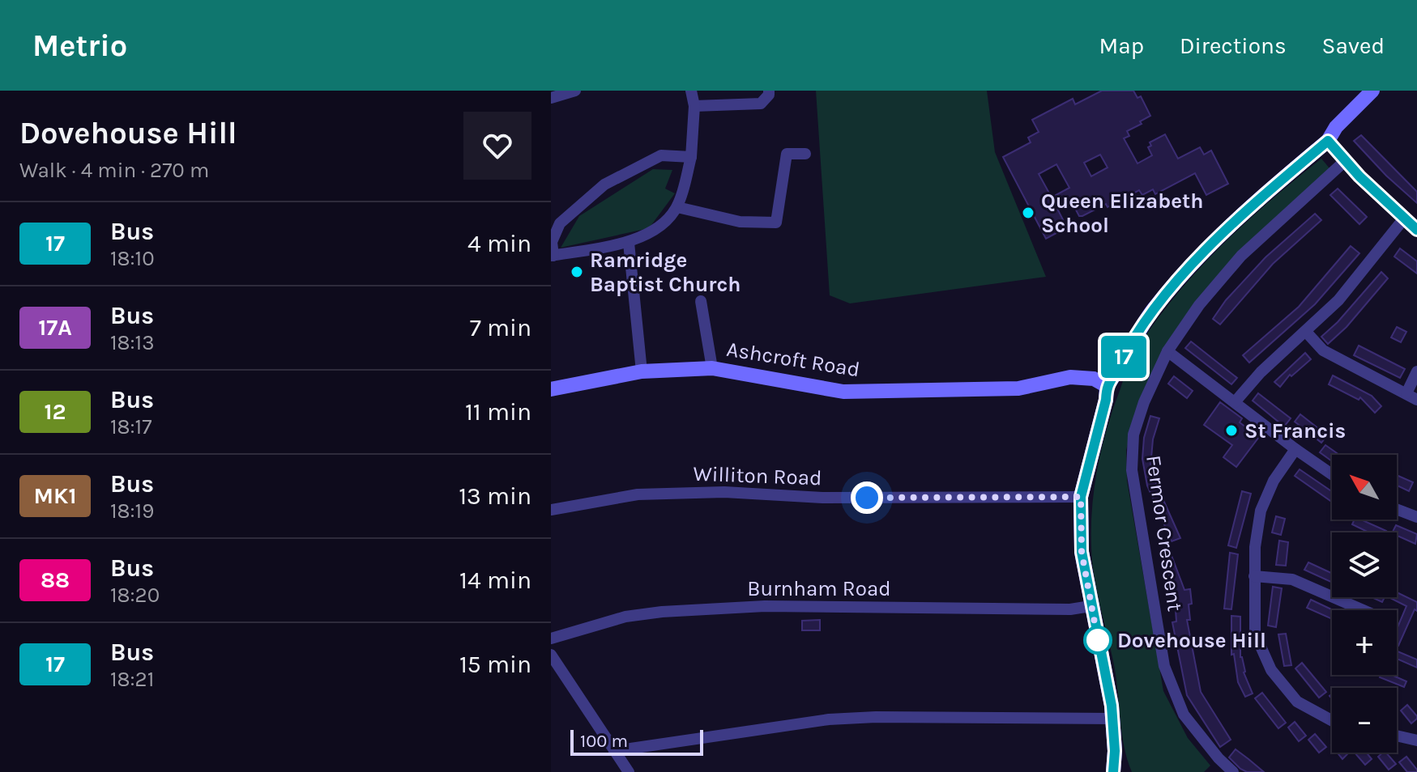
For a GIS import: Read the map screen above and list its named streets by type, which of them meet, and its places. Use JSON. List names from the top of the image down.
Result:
{
  "streets": {
    "street": [
      "Ashcroft Road",
      "Williton Road",
      "Fermor Crescent",
      "Burnham Road"
    ]
  },
  "places": [
    "Queen Elizabeth School",
    "Ramridge Baptist Church",
    "St Francis",
    "Dovehouse Hill"
  ],
  "lines": ["bus line 17"],
  "scale_bar": "100 m",
  "north": "top left",
  "page": {
    "header": "Metrio",
    "nav": ["Map", "Directions", "Saved"],
    "heading": ["Dovehouse Hill", "Walk · 4 min · 270 m"],
    "on_map": "17",
    "list": [
      {
        "mark": "17",
        "name": "Bus",
        "note": "18:10",
        "value": "4 min"
      },
      {
        "mark": "17A",
        "name": "Bus",
        "note": "18:13",
        "value": "7 min"
      },
      {
        "mark": "12",
        "name": "Bus",
        "note": "18:17",
        "value": "11 min"
      },
      {
        "mark": "MK1",
        "name": "Bus",
        "note": "18:19",
        "value": "13 min"
      },
      {
        "mark": "88",
        "name": "Bus",
        "note": "18:20",
        "value": "14 min"
      },
      {
        "mark": "17",
        "name": "Bus",
        "note": "18:21",
        "value": "15 min"
      }
    ],
    "map_buttons": ["+", "−"],
    "scale": "100 m"
  }
}
